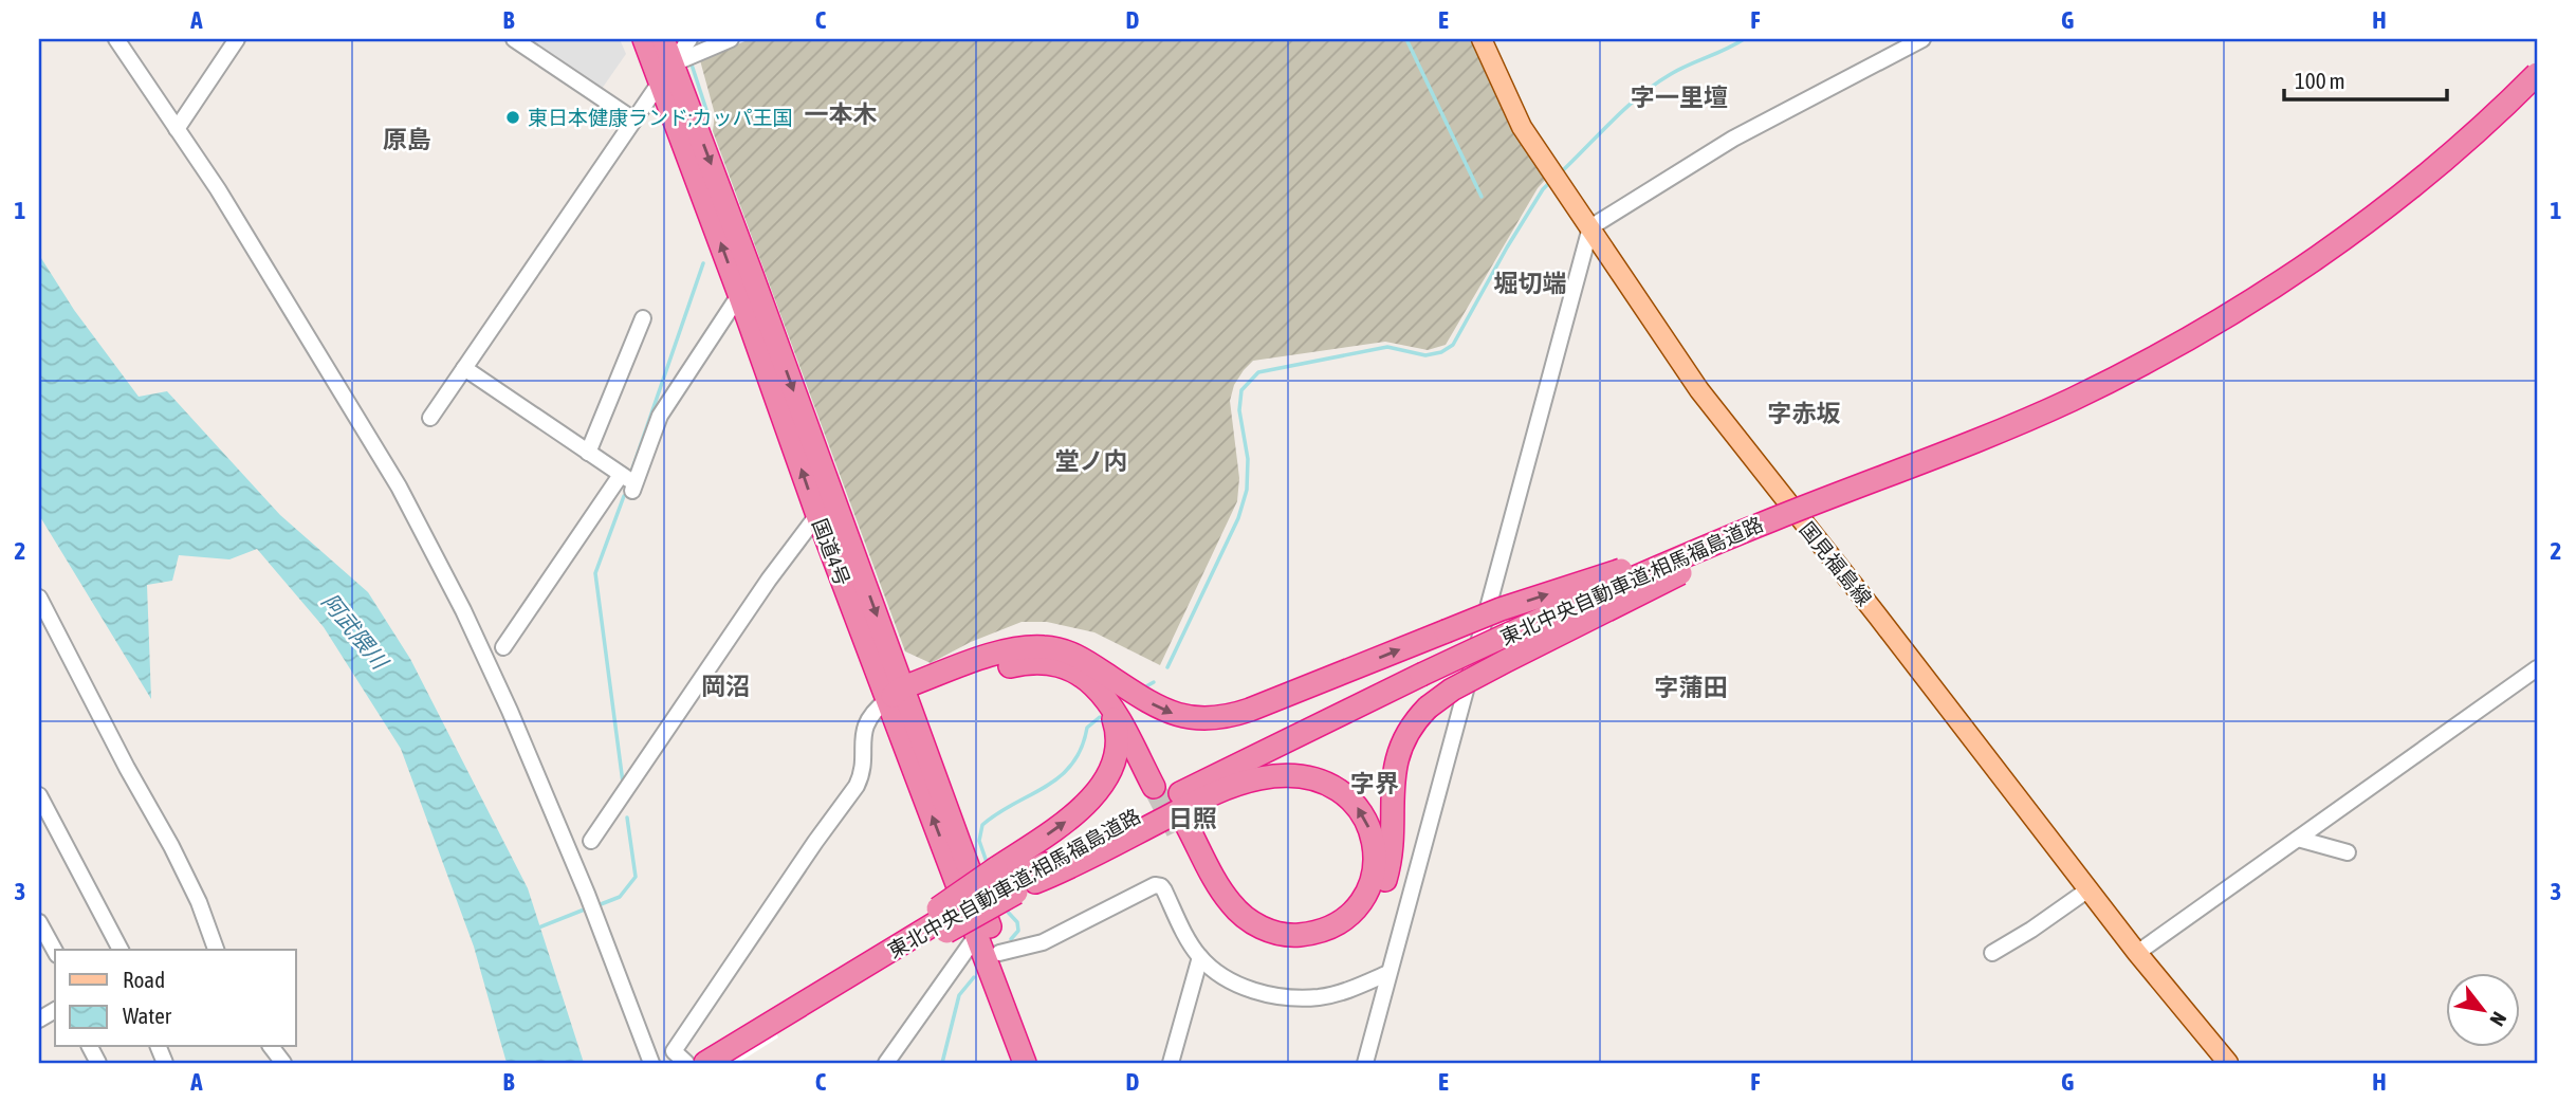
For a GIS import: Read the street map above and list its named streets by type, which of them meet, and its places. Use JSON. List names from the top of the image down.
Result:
{
  "streets": {
    "highway": ["国道4号", "東北中央自動車道;相馬福島道路"],
    "main road": ["国見福島線"]
  },
  "districts": [
    "字一里壇",
    "一本木",
    "原島",
    "堀切端",
    "字赤坂",
    "堂ノ内",
    "岡沼",
    "字蒲田",
    "字界",
    "日照"
  ],
  "water": ["阿武隈川"],
  "places": ["東日本健康ランド;カッパ王国"],
  "legend": ["Road", "Water"],
  "scale_bar": "100 m",
  "north": "bottom right",
  "grid": {
    "columns": [
      "A",
      "B",
      "C",
      "D",
      "E",
      "F",
      "G",
      "H"
    ],
    "rows": ["1", "2", "3"]
  }
}
